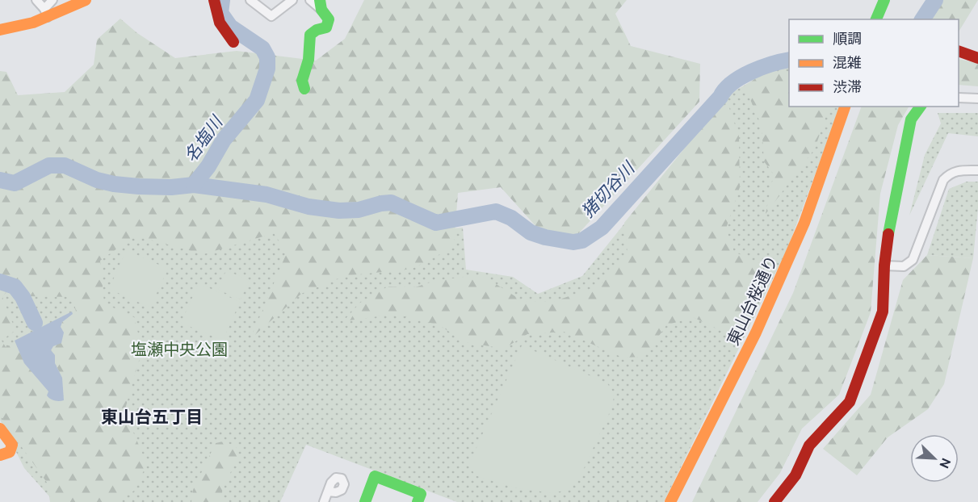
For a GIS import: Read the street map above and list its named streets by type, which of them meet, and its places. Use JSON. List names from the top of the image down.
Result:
{
  "streets": {
    "main road": ["東山台桜通り"]
  },
  "districts": ["東山台五丁目"],
  "water": ["名塩川", "猪切谷川"],
  "parks": ["塩瀬中央公園"],
  "legend": ["順調", "混雑", "渋滞"],
  "north": "bottom right"
}
